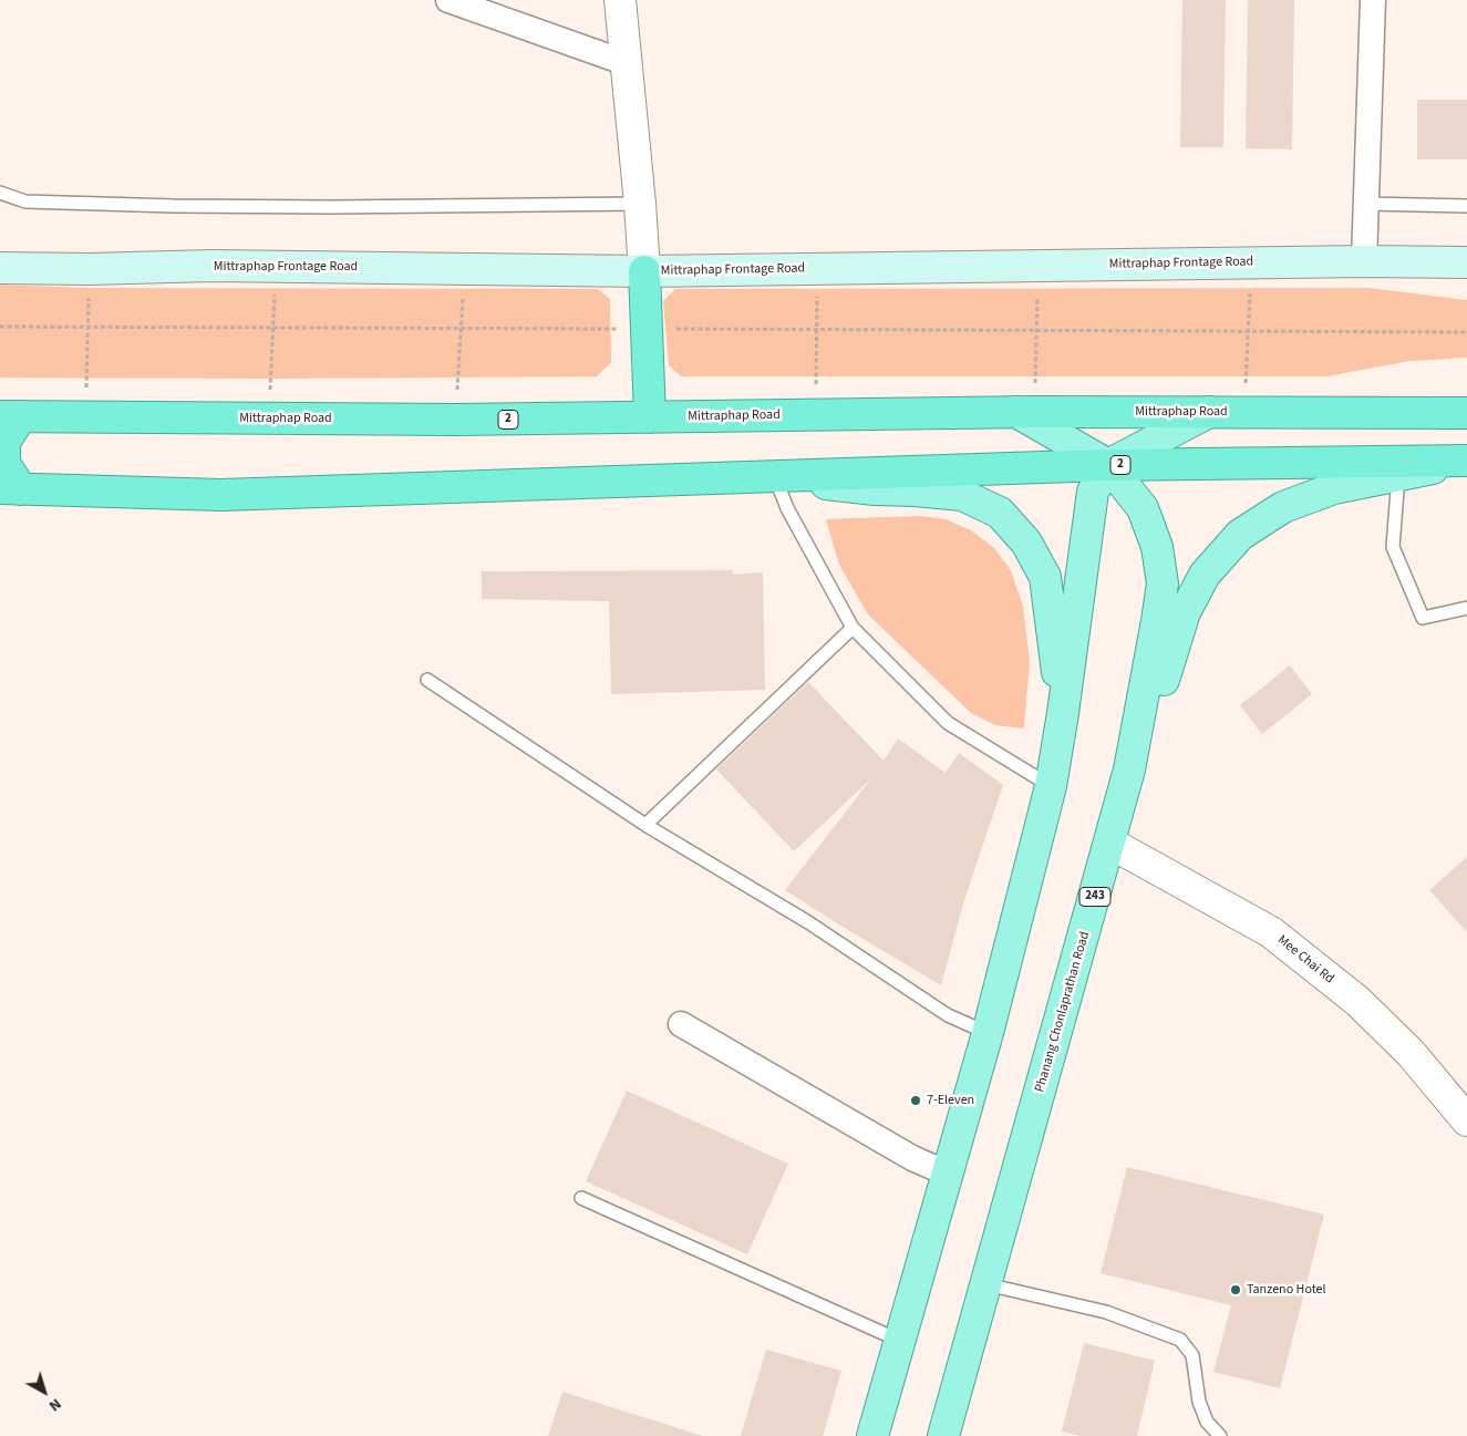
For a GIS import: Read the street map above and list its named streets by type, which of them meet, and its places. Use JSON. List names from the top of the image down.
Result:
{
  "streets": {
    "highway": ["Mittraphap Road", "2"],
    "main road": ["Mittraphap Frontage Road", "243", "Phanang Chonlaprathan Road"],
    "street": ["Mee Chai Rd"]
  },
  "crossings": [
    ["Mittraphap Road", "Phanang Chonlaprathan Road"],
    ["2", "Phanang Chonlaprathan Road"],
    ["Mee Chai Rd", "Phanang Chonlaprathan Road"]
  ],
  "places": ["7-Eleven", "Tanzeno Hotel"],
  "north": "bottom right"
}
